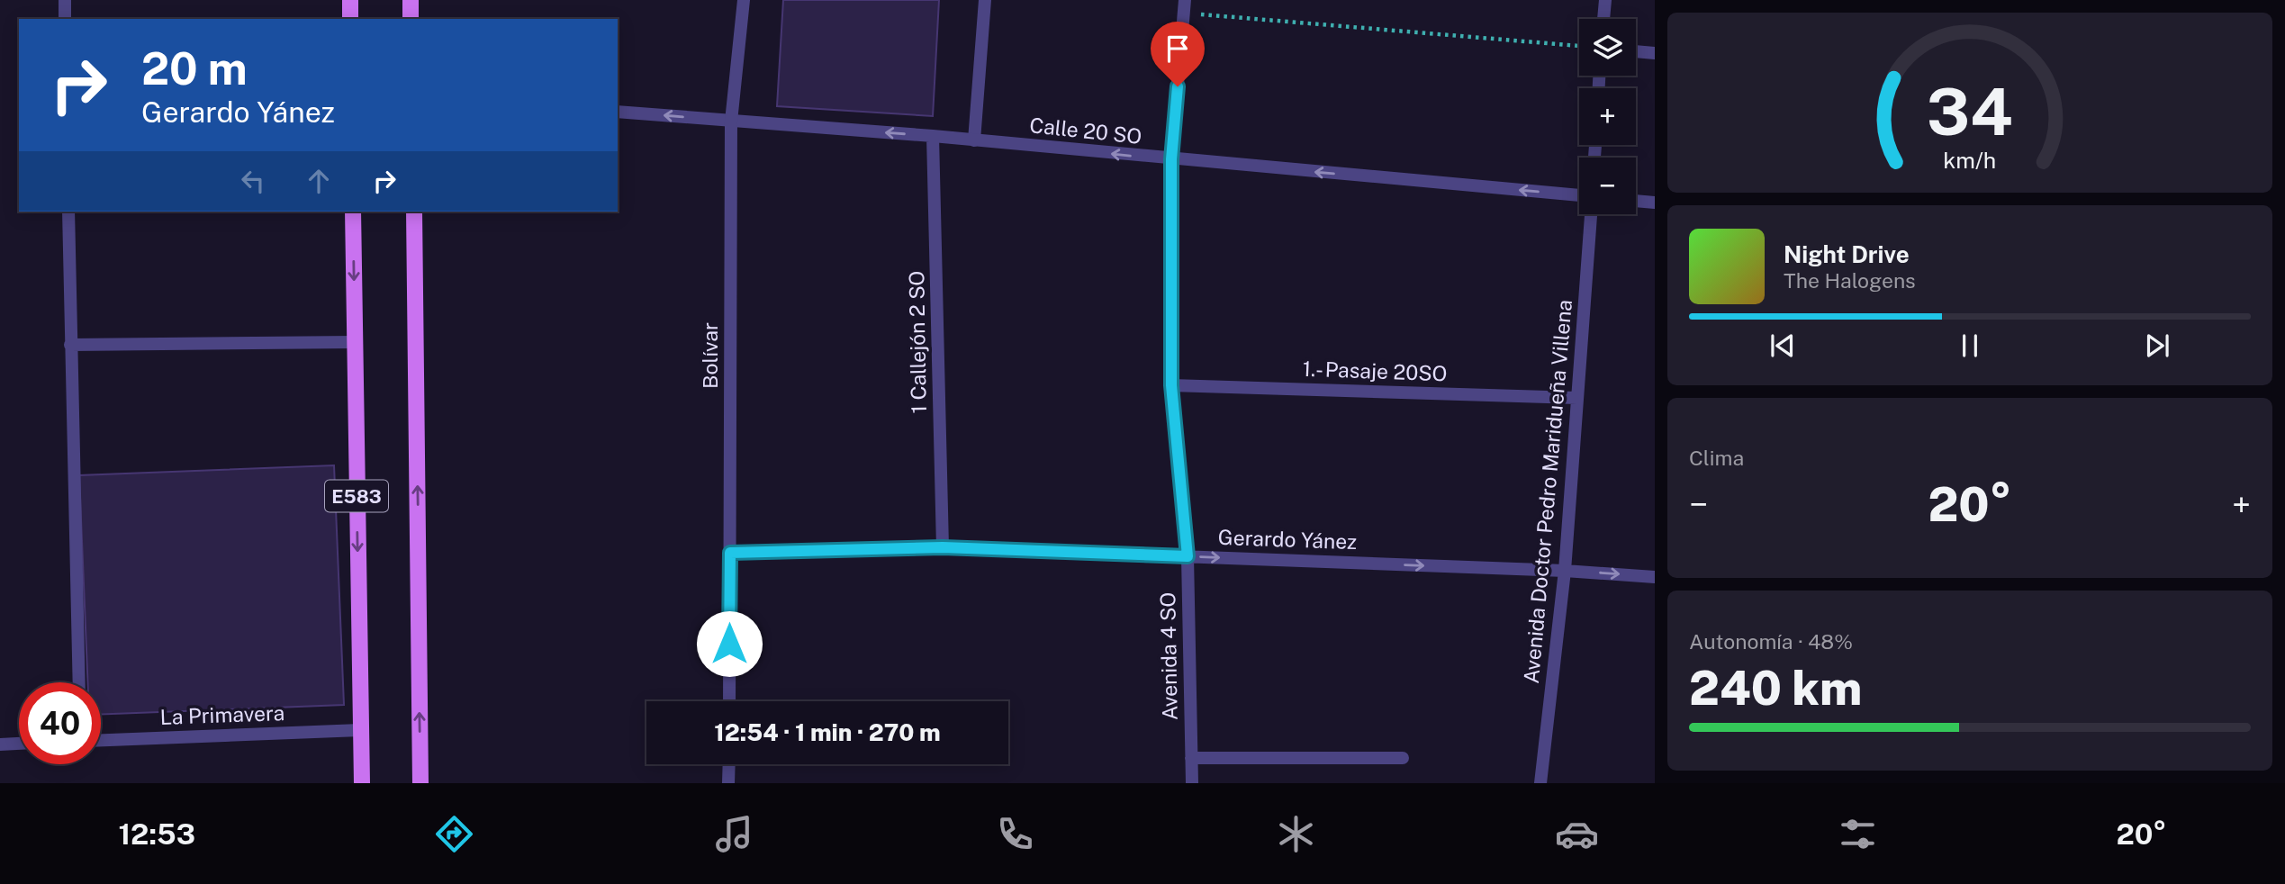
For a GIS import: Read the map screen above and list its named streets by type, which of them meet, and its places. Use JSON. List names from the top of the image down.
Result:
{
  "streets": {
    "main road": ["E583"],
    "street": [
      "Calle 20 SO",
      "1 Callejón 2 SO",
      "Bolívar",
      "1.- Pasaje 20SO",
      "Avenida Doctor Pedro Maridueña Villena",
      "Gerardo Yánez",
      "Avenida 4 SO",
      "La Primavera"
    ]
  },
  "crossings": [
    ["Calle 20 SO", "1 Callejón 2 SO"],
    ["Calle 20 SO", "Bolívar"],
    ["Calle 20 SO", "Avenida 4 SO"],
    ["1 Callejón 2 SO", "Gerardo Yánez"],
    ["Bolívar", "Gerardo Yánez"],
    ["1.- Pasaje 20SO", "Avenida Doctor Pedro Maridueña Villena"],
    ["1.- Pasaje 20SO", "Avenida 4 SO"],
    ["Avenida Doctor Pedro Maridueña Villena", "Gerardo Yánez"],
    ["E583", "La Primavera"],
    ["Gerardo Yánez", "Avenida 4 SO"]
  ],
  "one_way": ["Calle 20 SO", "Gerardo Yánez"],
  "page": {
    "map_buttons": ["+", "−"],
    "turn": ["20 m", "Gerardo Yánez"],
    "song": ["Night Drive", "The Halogens"],
    "tile": [
      "Clima",
      ["Autonomía · 48%", "240 km"]
    ],
    "heat": ["−", "20°", "+"],
    "limit": "40",
    "trip": "12:54 · 1 min · 270 m",
    "tabs": ["12:53", "20°"],
    "gauge": ["34", "km/h"]
  }
}
